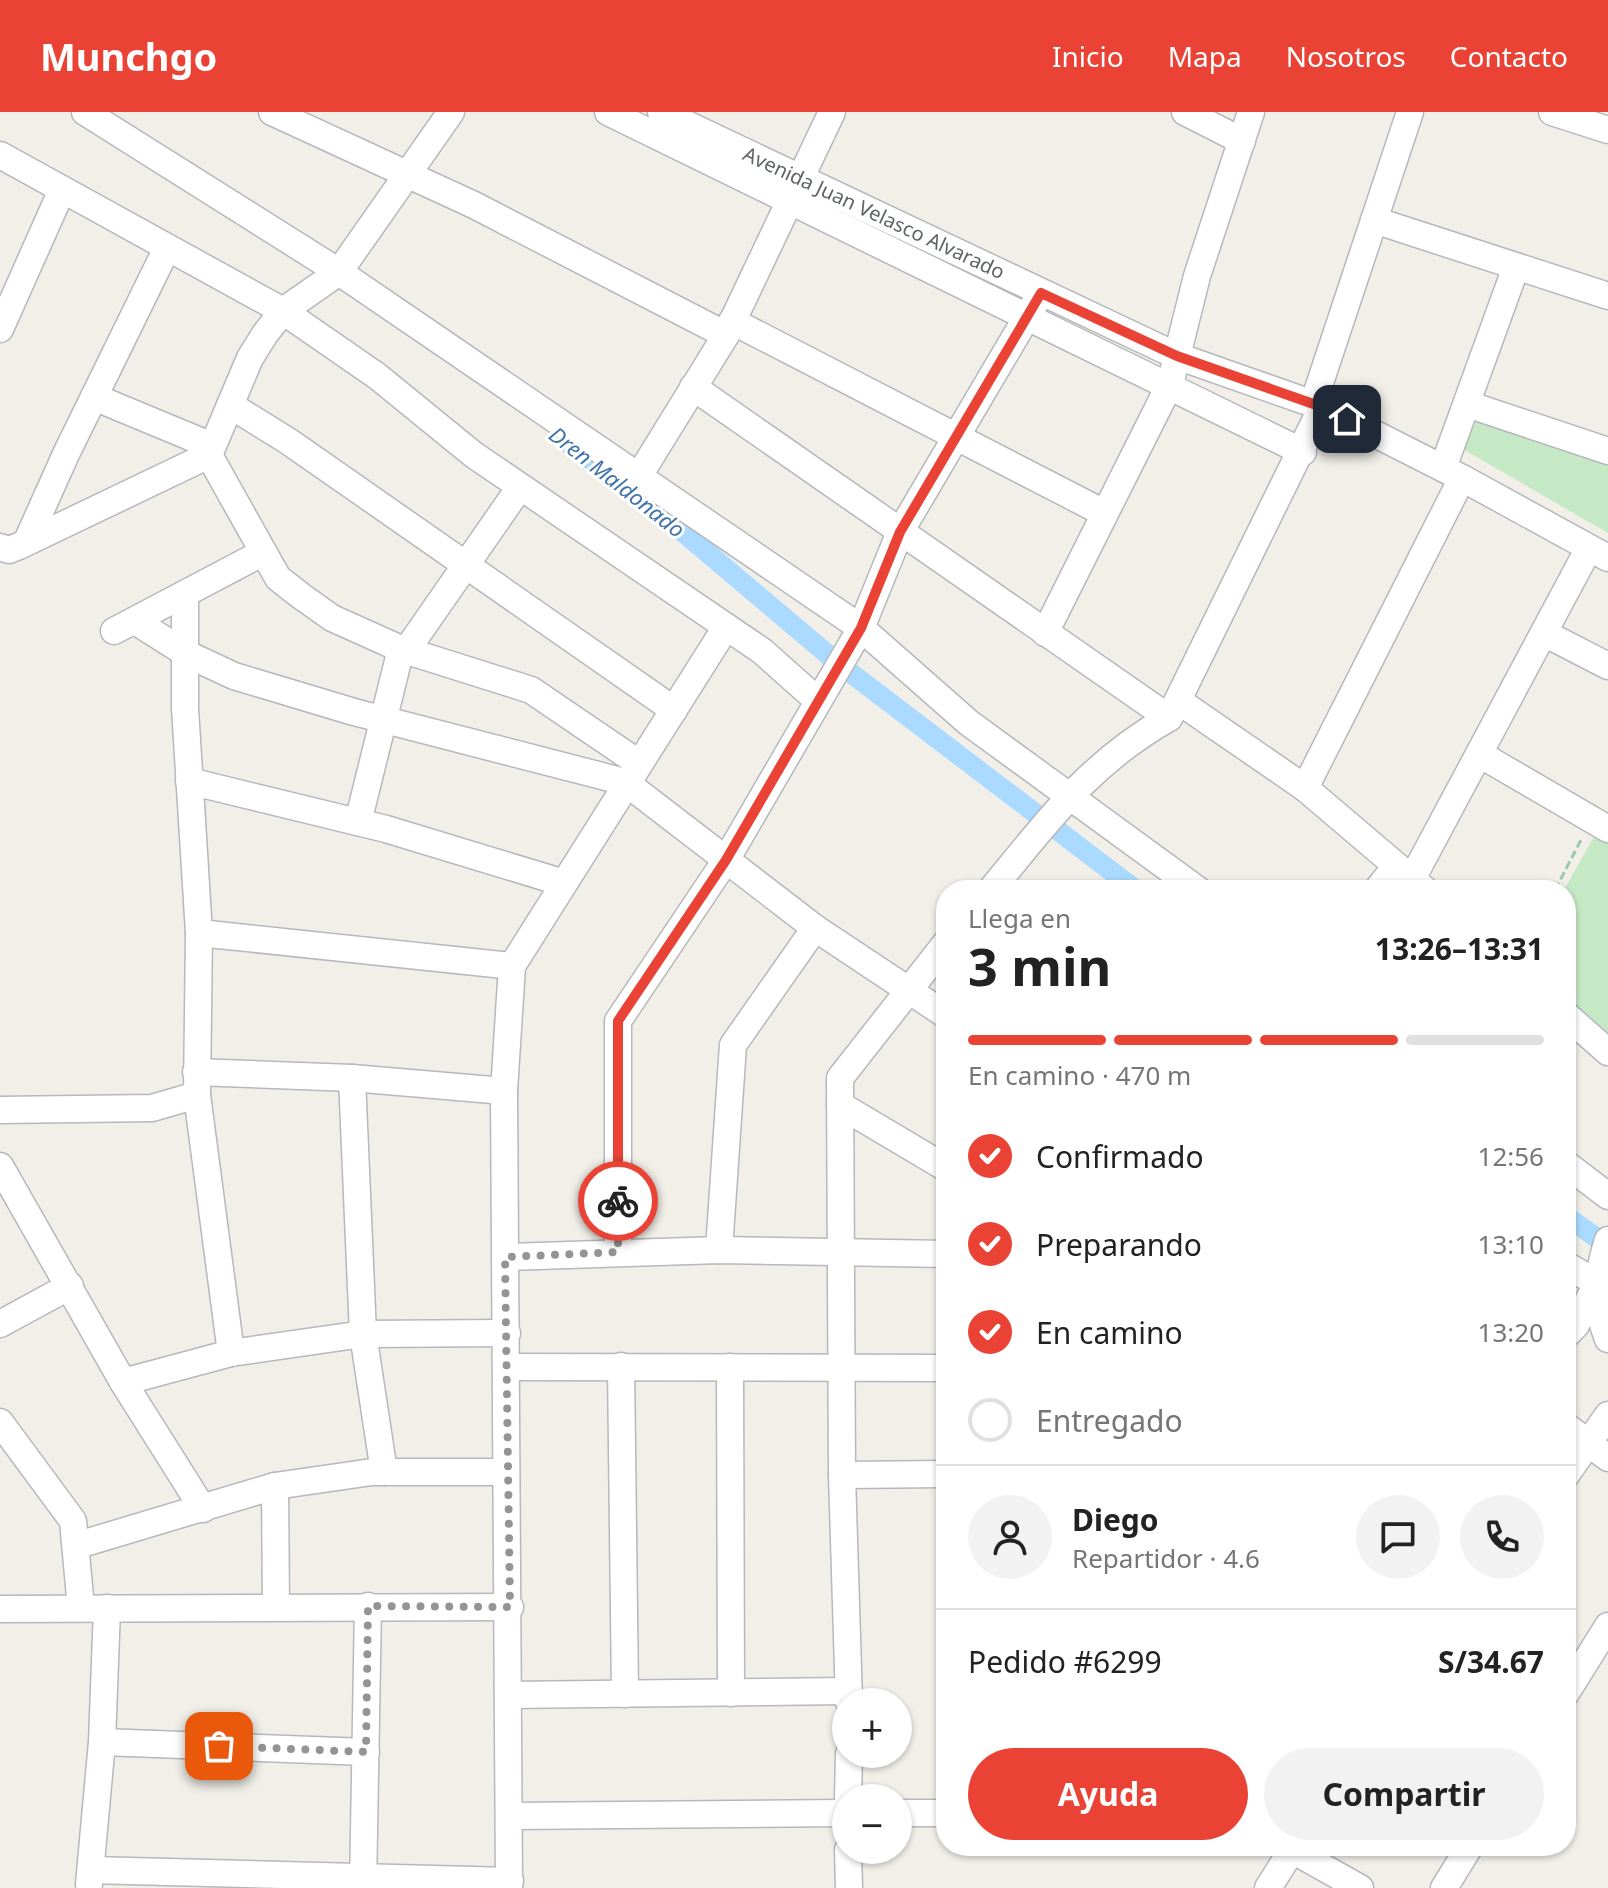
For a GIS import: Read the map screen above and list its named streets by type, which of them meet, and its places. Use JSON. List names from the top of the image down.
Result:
{
  "streets": {
    "street": ["Avenida Juan Velasco Alvarado"]
  },
  "water": ["Dren Maldonado"],
  "page": {
    "header": "Munchgo",
    "nav": [
      "Inicio",
      "Mapa",
      "Nosotros",
      "Contacto"
    ],
    "heading": ["3 min", "Llega en", "13:26–13:31"],
    "panel": [
      "Diego",
      "Repartidor · 4.6",
      "Pedido #6299",
      "S/34.67"
    ],
    "bar": "En camino · 470 m",
    "list": [
      ["Confirmado", "12:56"],
      ["Preparando", "13:10"],
      ["En camino", "13:20"],
      "Entregado"
    ],
    "map_buttons": ["+", "−"],
    "buttons": ["Ayuda", "Compartir"]
  }
}
